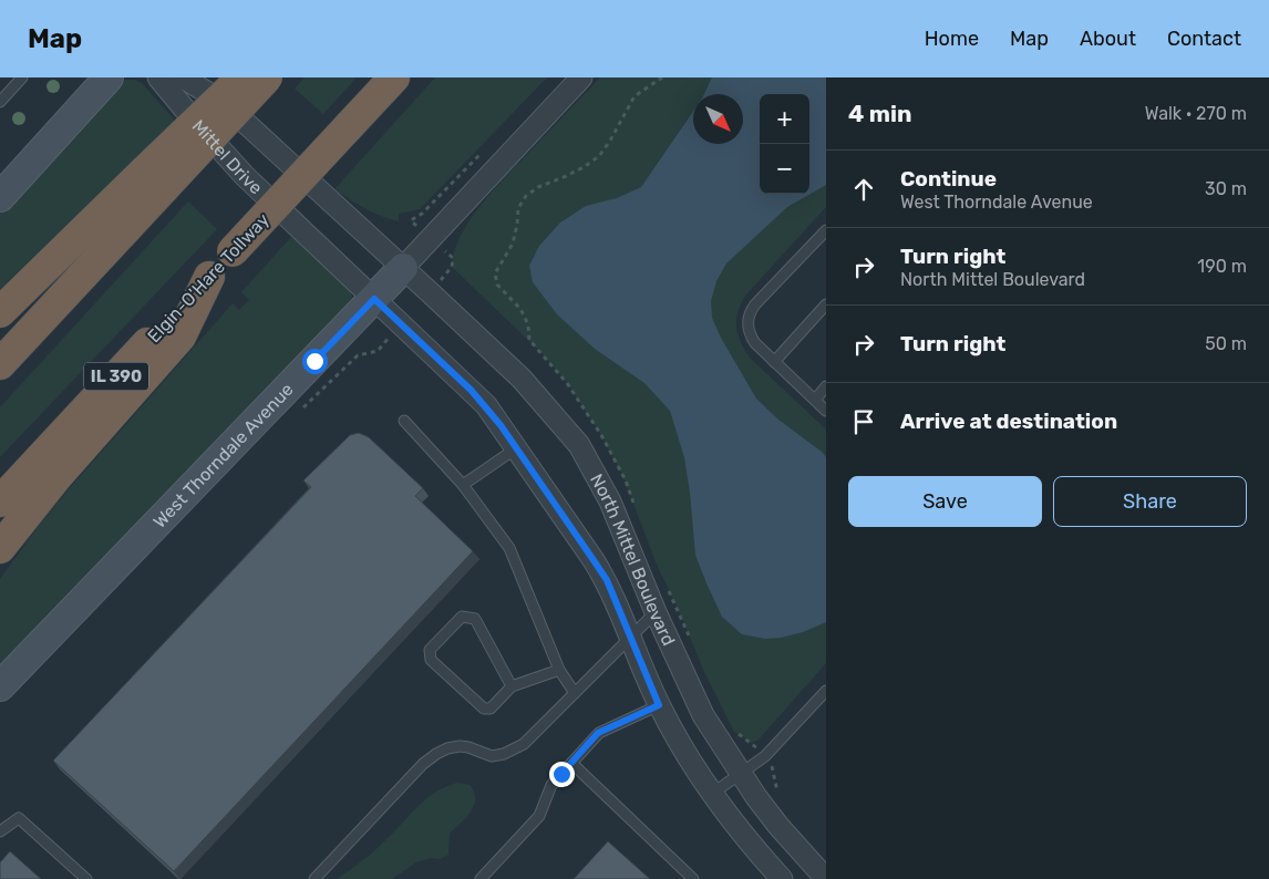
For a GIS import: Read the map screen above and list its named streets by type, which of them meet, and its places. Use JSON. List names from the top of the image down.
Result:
{
  "streets": {
    "highway": ["Elgin-O'Hare Tollway", "IL 390"],
    "main road": ["West Thorndale Avenue"],
    "street": ["Mittel Drive", "North Mittel Boulevard"]
  },
  "crossings": [
    ["Mittel Drive", "West Thorndale Avenue"],
    ["Mittel Drive", "North Mittel Boulevard"],
    ["West Thorndale Avenue", "North Mittel Boulevard"]
  ],
  "north": "bottom right",
  "page": {
    "header": "Map",
    "nav": [
      "Home",
      "Map",
      "About",
      "Contact"
    ],
    "heading": ["4 min", "Walk · 270 m"],
    "map_buttons": ["+", "−"],
    "list": [
      ["Continue", "West Thorndale Avenue", "30 m"],
      ["Turn right", "North Mittel Boulevard", "190 m"],
      ["Turn right", "50 m"],
      "Arrive at destination"
    ],
    "buttons": ["Save", "Share"]
  }
}
